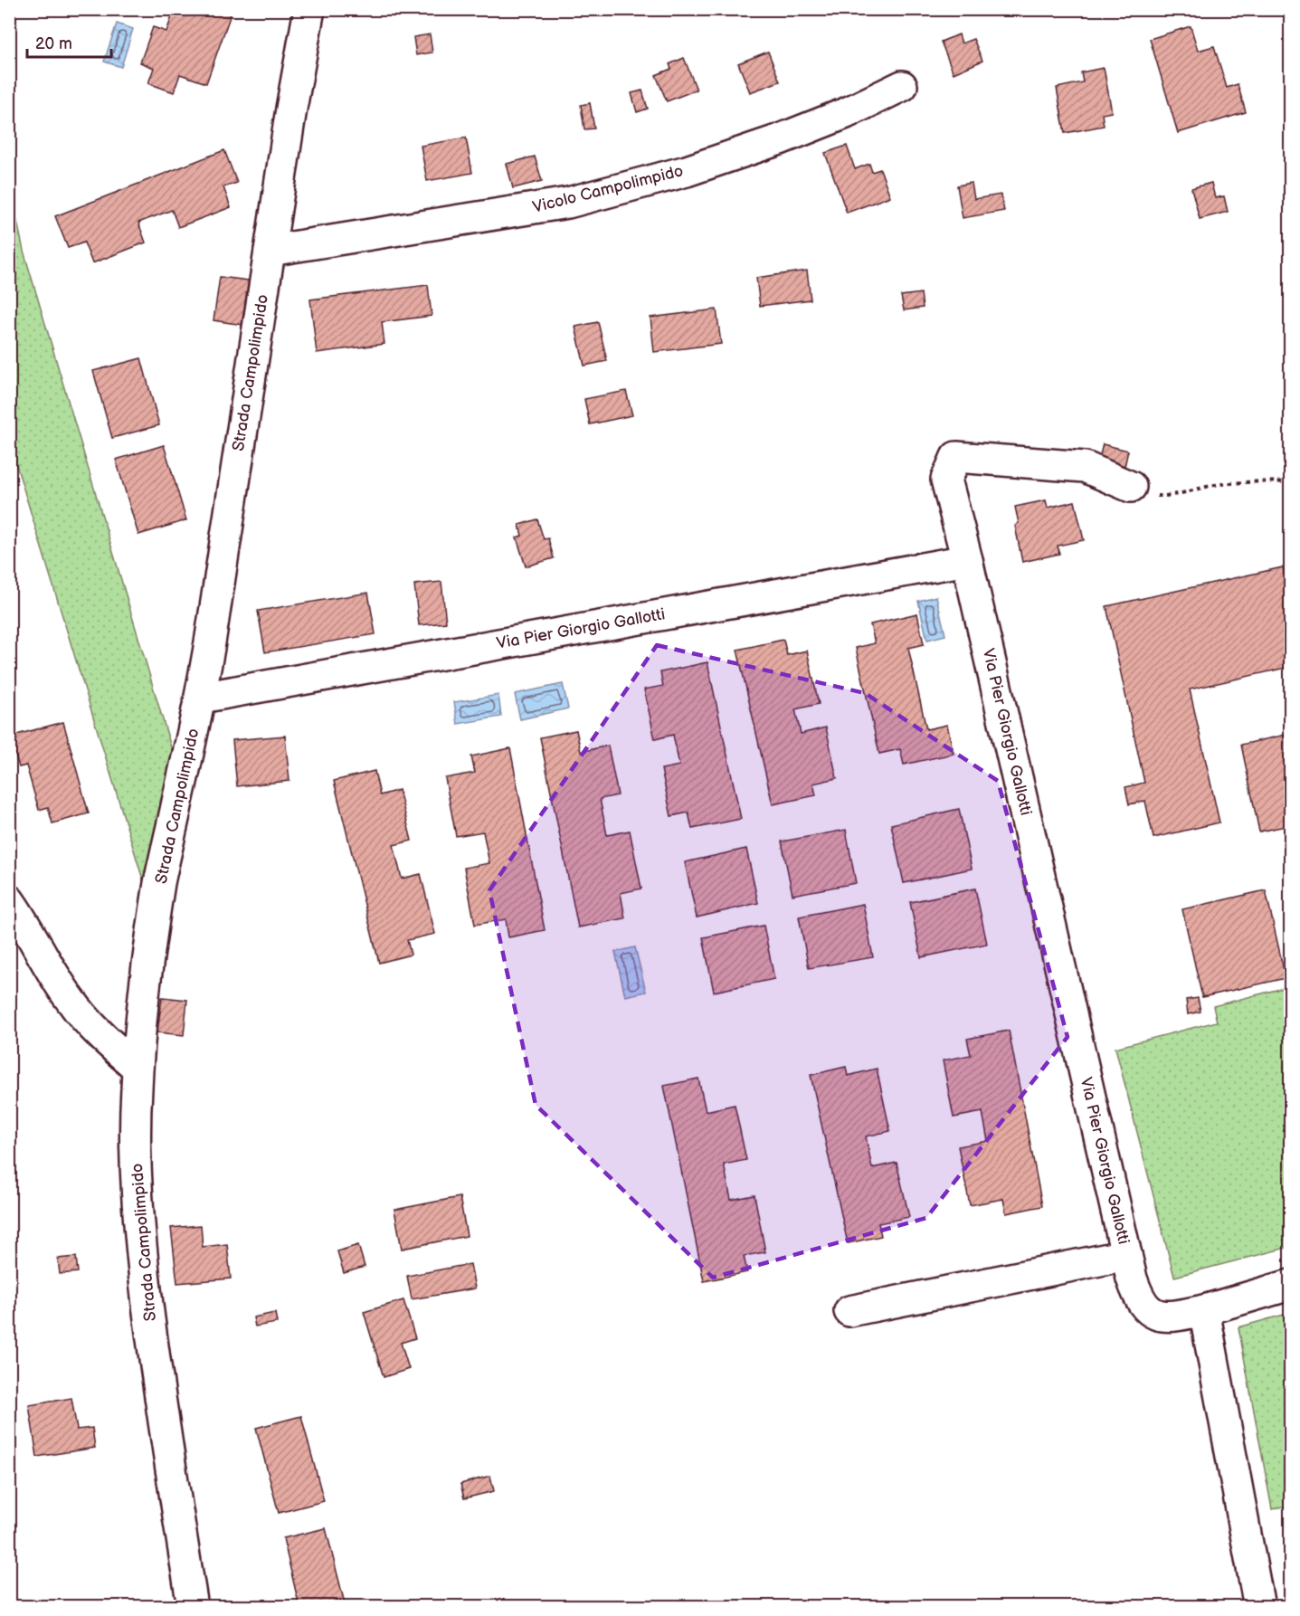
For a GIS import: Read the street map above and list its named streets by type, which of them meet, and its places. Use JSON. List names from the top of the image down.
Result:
{
  "streets": {
    "street": ["Vicolo Campolimpido", "Strada Campolimpido", "Via Pier Giorgio Gallotti"]
  },
  "crossings": [
    ["Vicolo Campolimpido", "Strada Campolimpido"],
    ["Strada Campolimpido", "Via Pier Giorgio Gallotti"]
  ],
  "scale_bar": "20 m"
}
